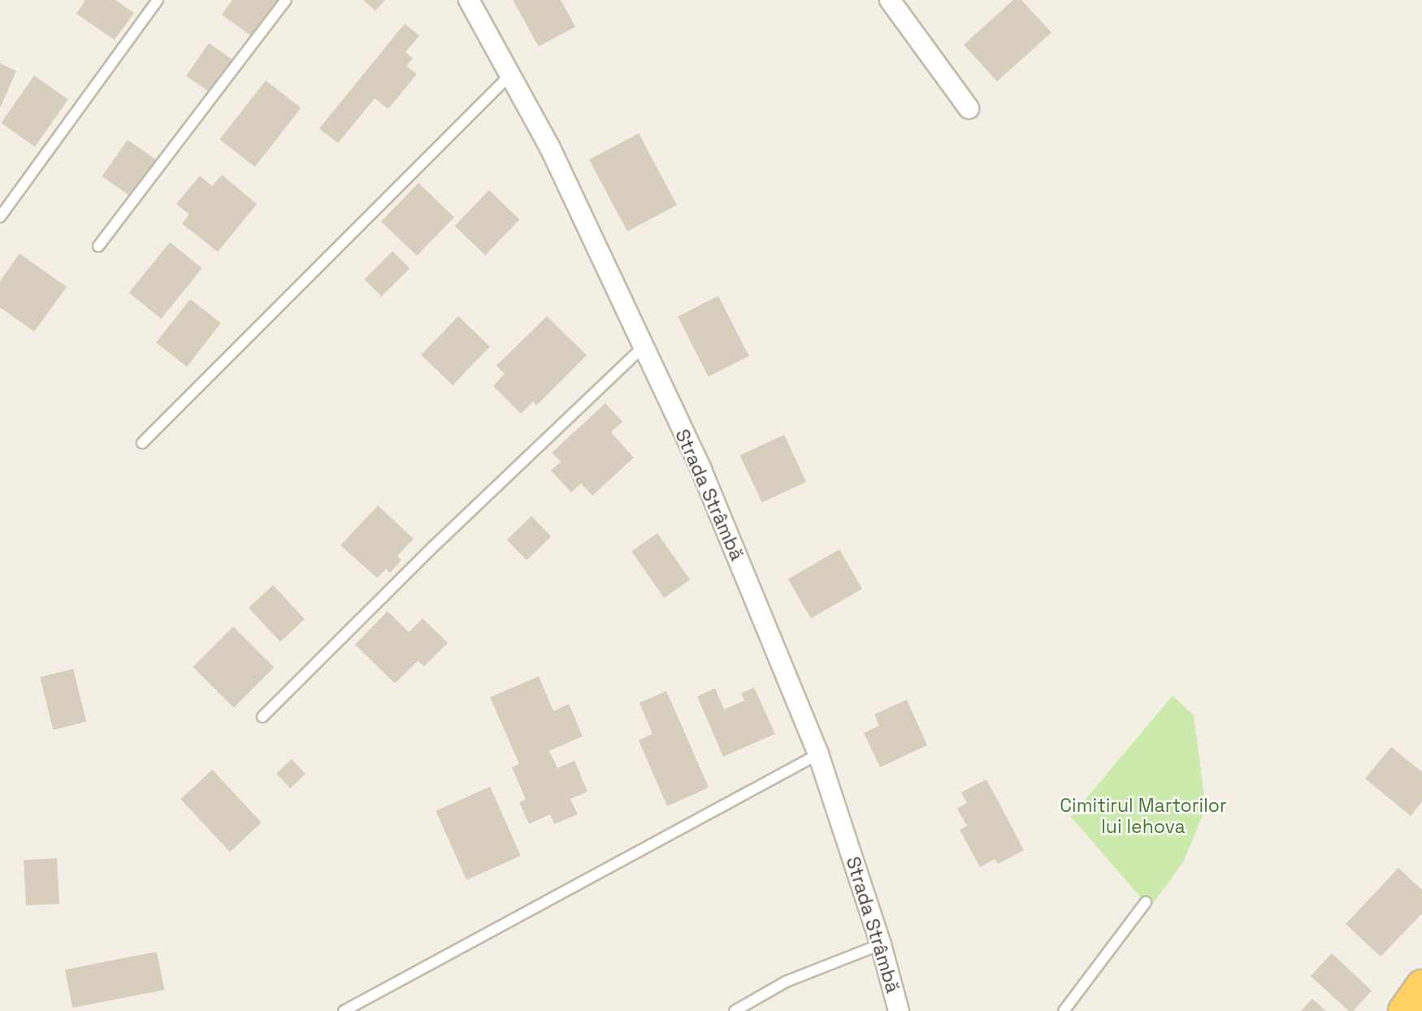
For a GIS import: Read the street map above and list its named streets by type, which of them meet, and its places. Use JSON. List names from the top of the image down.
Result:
{
  "streets": {
    "street": ["Strada Strâmbă"]
  },
  "parks": ["Cimitirul Martorilor lui Iehova"]
}
